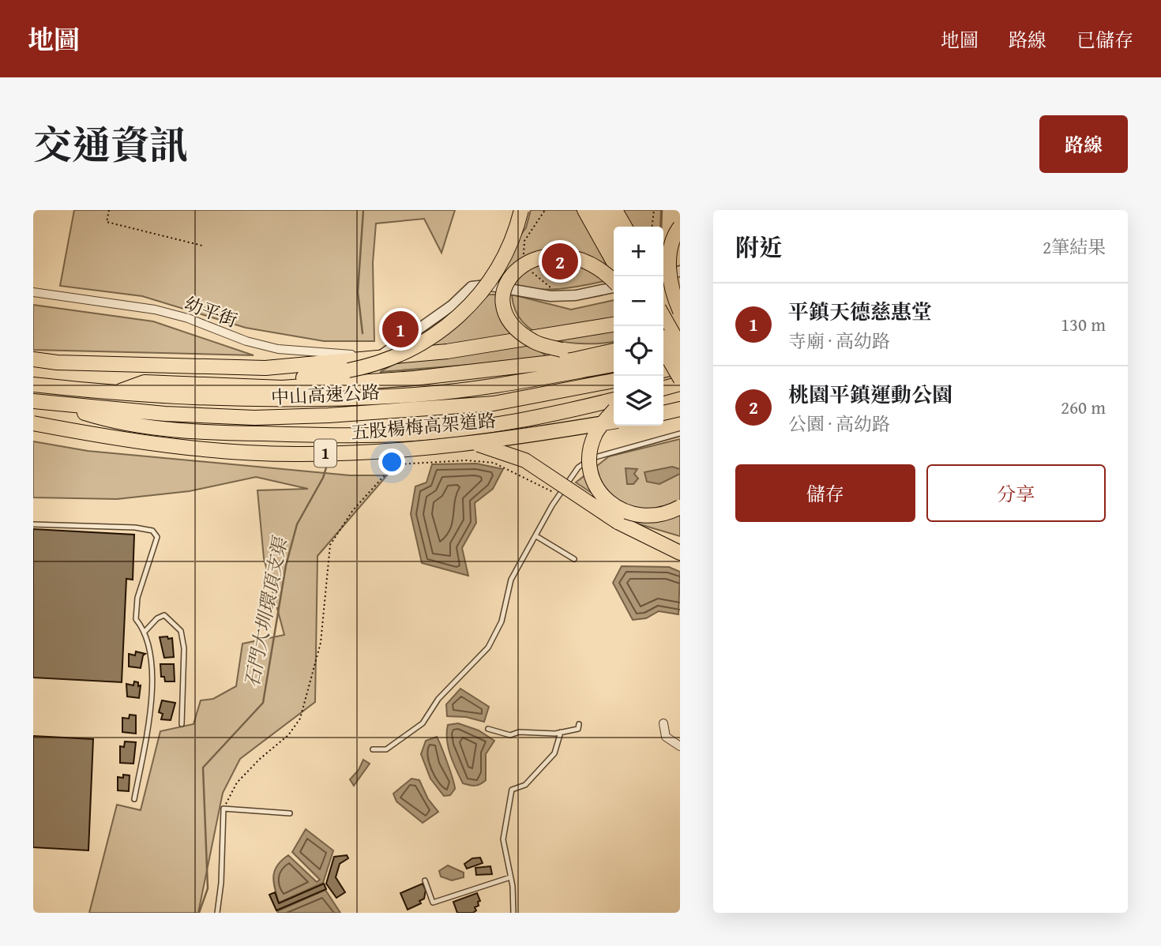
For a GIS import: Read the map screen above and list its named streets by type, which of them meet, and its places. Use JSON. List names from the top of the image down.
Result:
{
  "streets": {
    "highway": ["中山高速公路", "五股楊梅高架道路", "1"],
    "street": ["幼平街"]
  },
  "water": ["石門大圳環頂支渠"],
  "page": {
    "header": "地圖",
    "nav": ["地圖", "路線", "已儲存"],
    "title": "交通資訊",
    "buttons": [
      "路線",
      ["儲存", "分享"]
    ],
    "heading": ["附近", "2筆結果"],
    "map_buttons": ["+", "−"],
    "pins": ["2", "1"],
    "list": [
      {
        "mark": "1",
        "name": "平鎮天德慈惠堂",
        "note": "寺廟 · 高幼路",
        "value": "130 m"
      },
      {
        "mark": "2",
        "name": "桃園平鎮運動公園",
        "note": "公園 · 高幼路",
        "value": "260 m"
      }
    ]
  }
}
